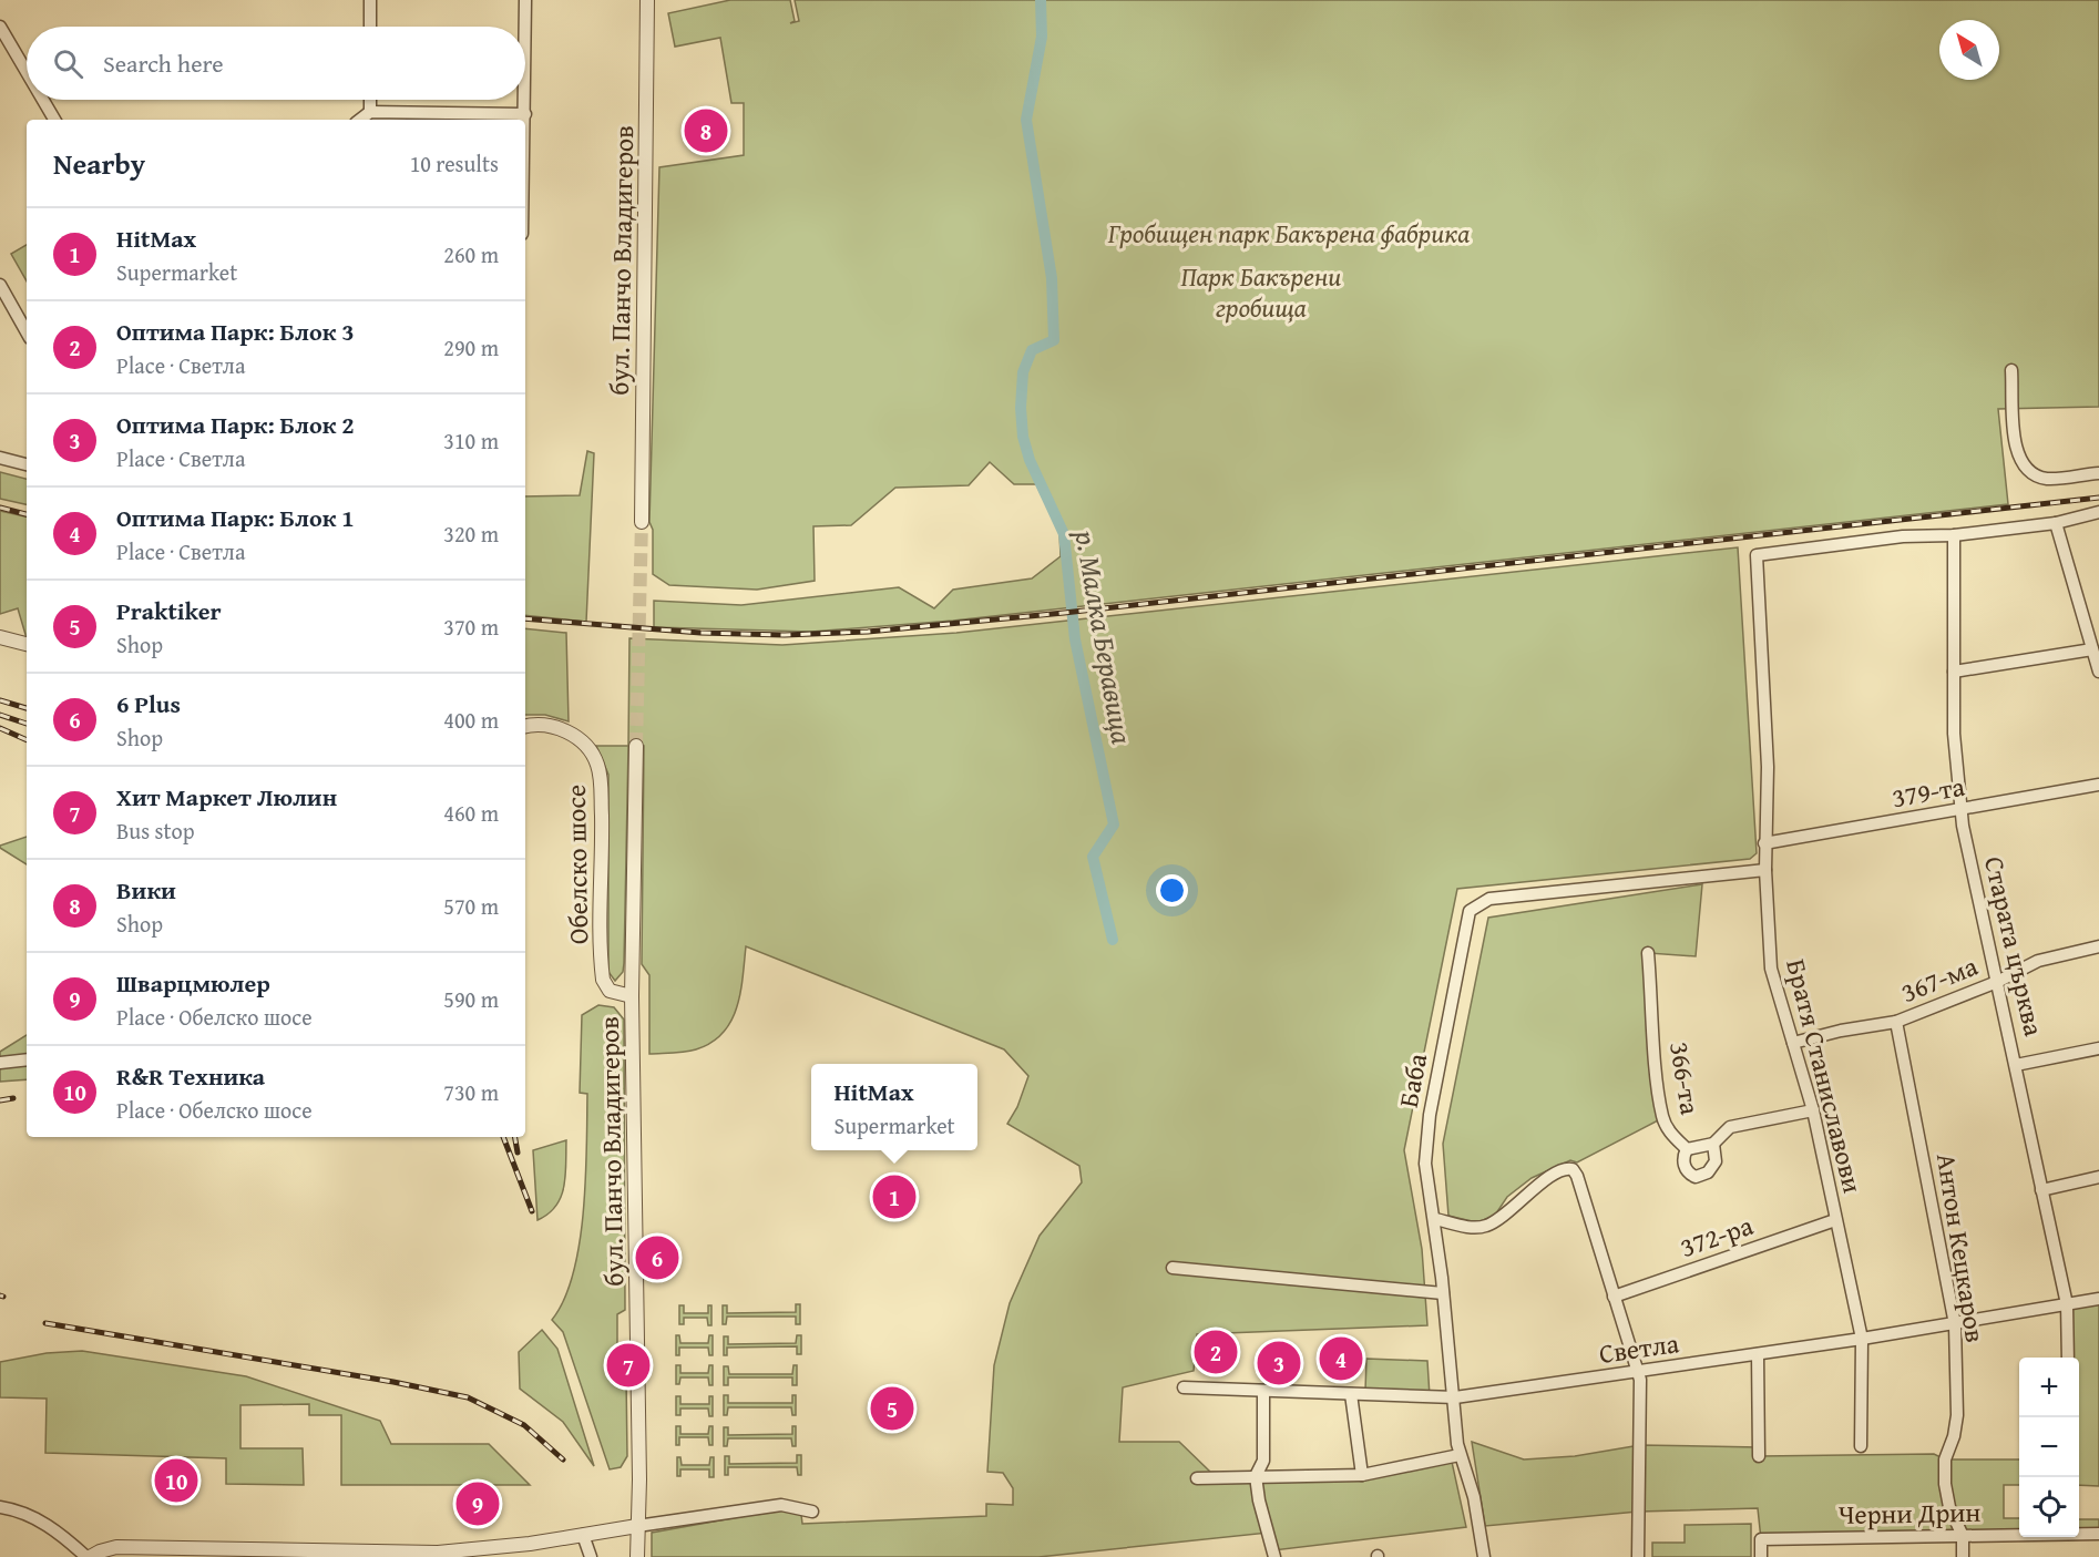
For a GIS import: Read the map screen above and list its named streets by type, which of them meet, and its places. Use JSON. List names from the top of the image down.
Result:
{
  "streets": {
    "street": [
      "бул. Панчо Владигеров",
      "379-та",
      "Обелско шосе",
      "Старата църква",
      "367-ма",
      "Братя Станиславови",
      "366-та",
      "Баба",
      "372-ра",
      "Антон Кецкаров",
      "Светла",
      "Черни Дрин"
    ]
  },
  "crossings": [
    ["бул. Панчо Владигеров", "Обелско шосе"],
    ["379-та", "Старата църква"],
    ["379-та", "Братя Станиславови"],
    ["Старата църква", "367-ма"],
    ["Старата църква", "Братя Станиславови"],
    ["Старата църква", "Светла"],
    ["367-ма", "Братя Станиславови"],
    ["367-ма", "Антон Кецкаров"],
    ["Братя Станиславови", "366-та"],
    ["Братя Станиславови", "Баба"],
    ["Братя Станиславови", "372-ра"],
    ["Братя Станиславови", "Светла"],
    ["Баба", "Светла"],
    ["Антон Кецкаров", "Светла"],
    ["Антон Кецкаров", "Черни Дрин"]
  ],
  "water": ["р. Малка Беравица"],
  "parks": ["Гробищен парк Бакърена фабрика", "Парк Бакърени гробища"],
  "north": "top left",
  "page": {
    "search": "Search here",
    "pins": [
      "8",
      "1",
      "6",
      "2",
      "4",
      "3",
      "7",
      "5",
      "10",
      "9"
    ],
    "heading": ["Nearby", "10 results"],
    "list": [
      {
        "mark": "1",
        "name": "HitMax",
        "note": "Supermarket",
        "value": "260 m"
      },
      {
        "mark": "2",
        "name": "Оптима Парк: Блок 3",
        "note": "Place · Светла",
        "value": "290 m"
      },
      {
        "mark": "3",
        "name": "Оптима Парк: Блок 2",
        "note": "Place · Светла",
        "value": "310 m"
      },
      {
        "mark": "4",
        "name": "Оптима Парк: Блок 1",
        "note": "Place · Светла",
        "value": "320 m"
      },
      {
        "mark": "5",
        "name": "Praktiker",
        "note": "Shop",
        "value": "370 m"
      },
      {
        "mark": "6",
        "name": "6 Plus",
        "note": "Shop",
        "value": "400 m"
      },
      {
        "mark": "7",
        "name": "Хит Маркет Люлин",
        "note": "Bus stop",
        "value": "460 m"
      },
      {
        "mark": "8",
        "name": "Вики",
        "note": "Shop",
        "value": "570 m"
      },
      {
        "mark": "9",
        "name": "Шварцмюлер",
        "note": "Place · Обелско шосе",
        "value": "590 m"
      },
      {
        "mark": "10",
        "name": "R&R Техника",
        "note": "Place · Обелско шосе",
        "value": "730 m"
      }
    ],
    "popup": ["HitMax", "Supermarket"],
    "map_buttons": ["+", "−"]
  }
}
